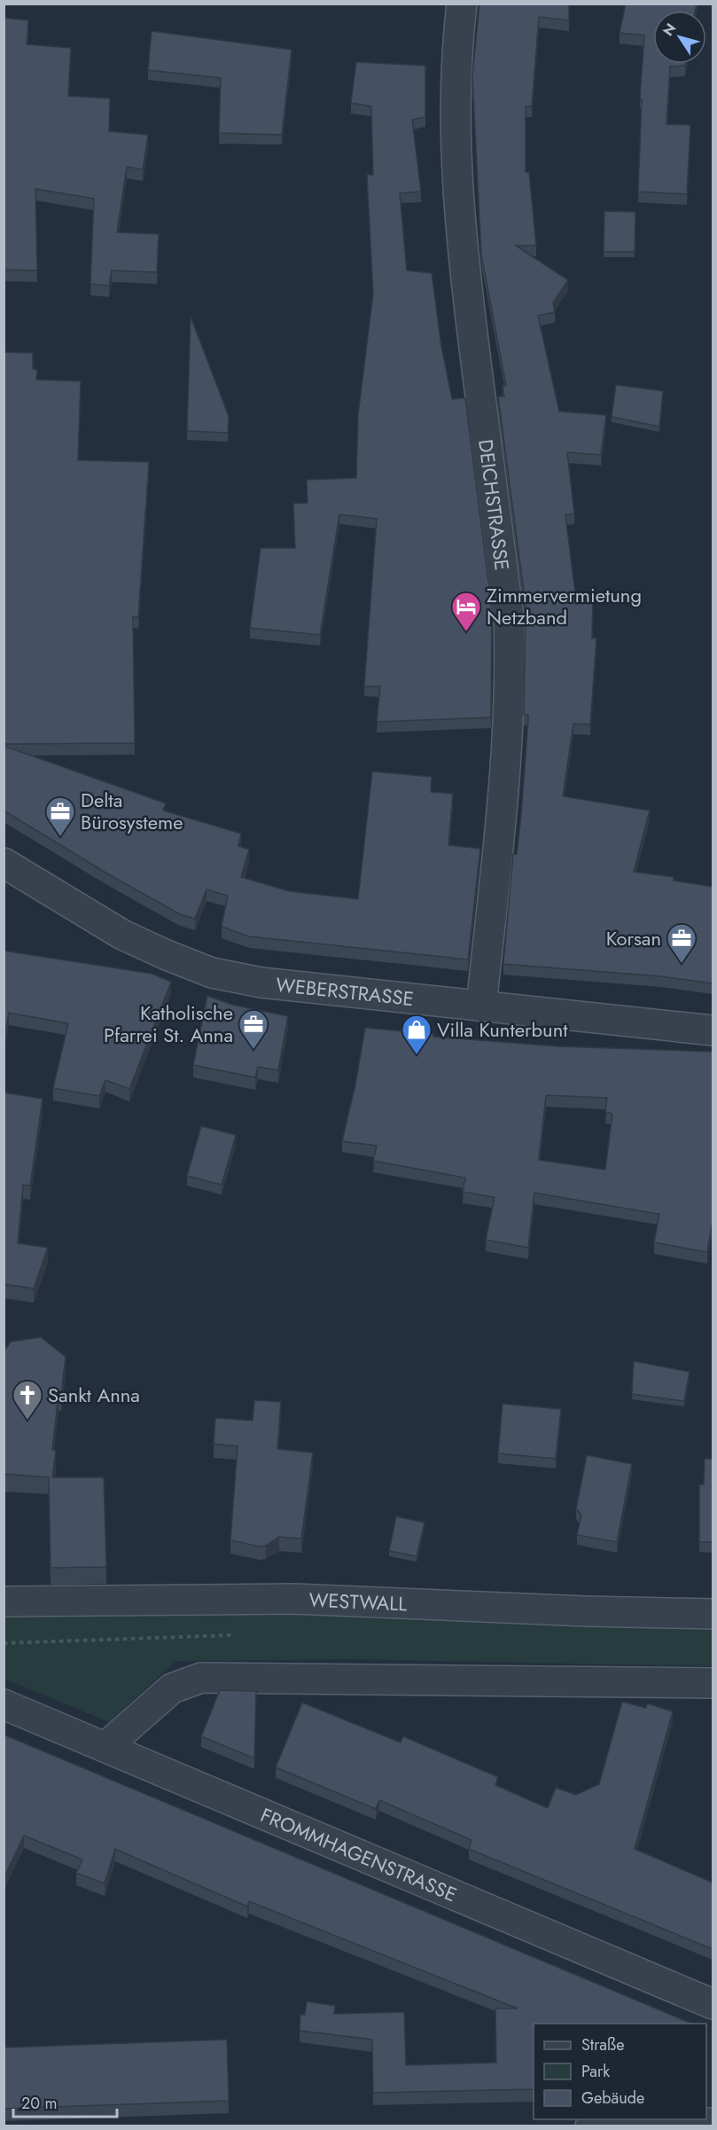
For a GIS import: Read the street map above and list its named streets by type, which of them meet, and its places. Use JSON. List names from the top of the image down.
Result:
{
  "streets": {
    "street": [
      "DEICHSTRASSE",
      "WEBERSTRASSE",
      "WESTWALL",
      "FROMMHAGENSTRASSE"
    ]
  },
  "crossings": [
    ["DEICHSTRASSE", "WEBERSTRASSE"]
  ],
  "places": {
    "hotel": ["Zimmervermietung Netzband"],
    "office": ["Delta Bürosysteme", "Korsan", "Katholische Pfarrei St. Anna"],
    "shop": ["Villa Kunterbunt"],
    "church": ["Sankt Anna"]
  },
  "legend": ["Straße", "Park", "Gebäude"],
  "scale_bar": "20 m",
  "north": "top left"
}
